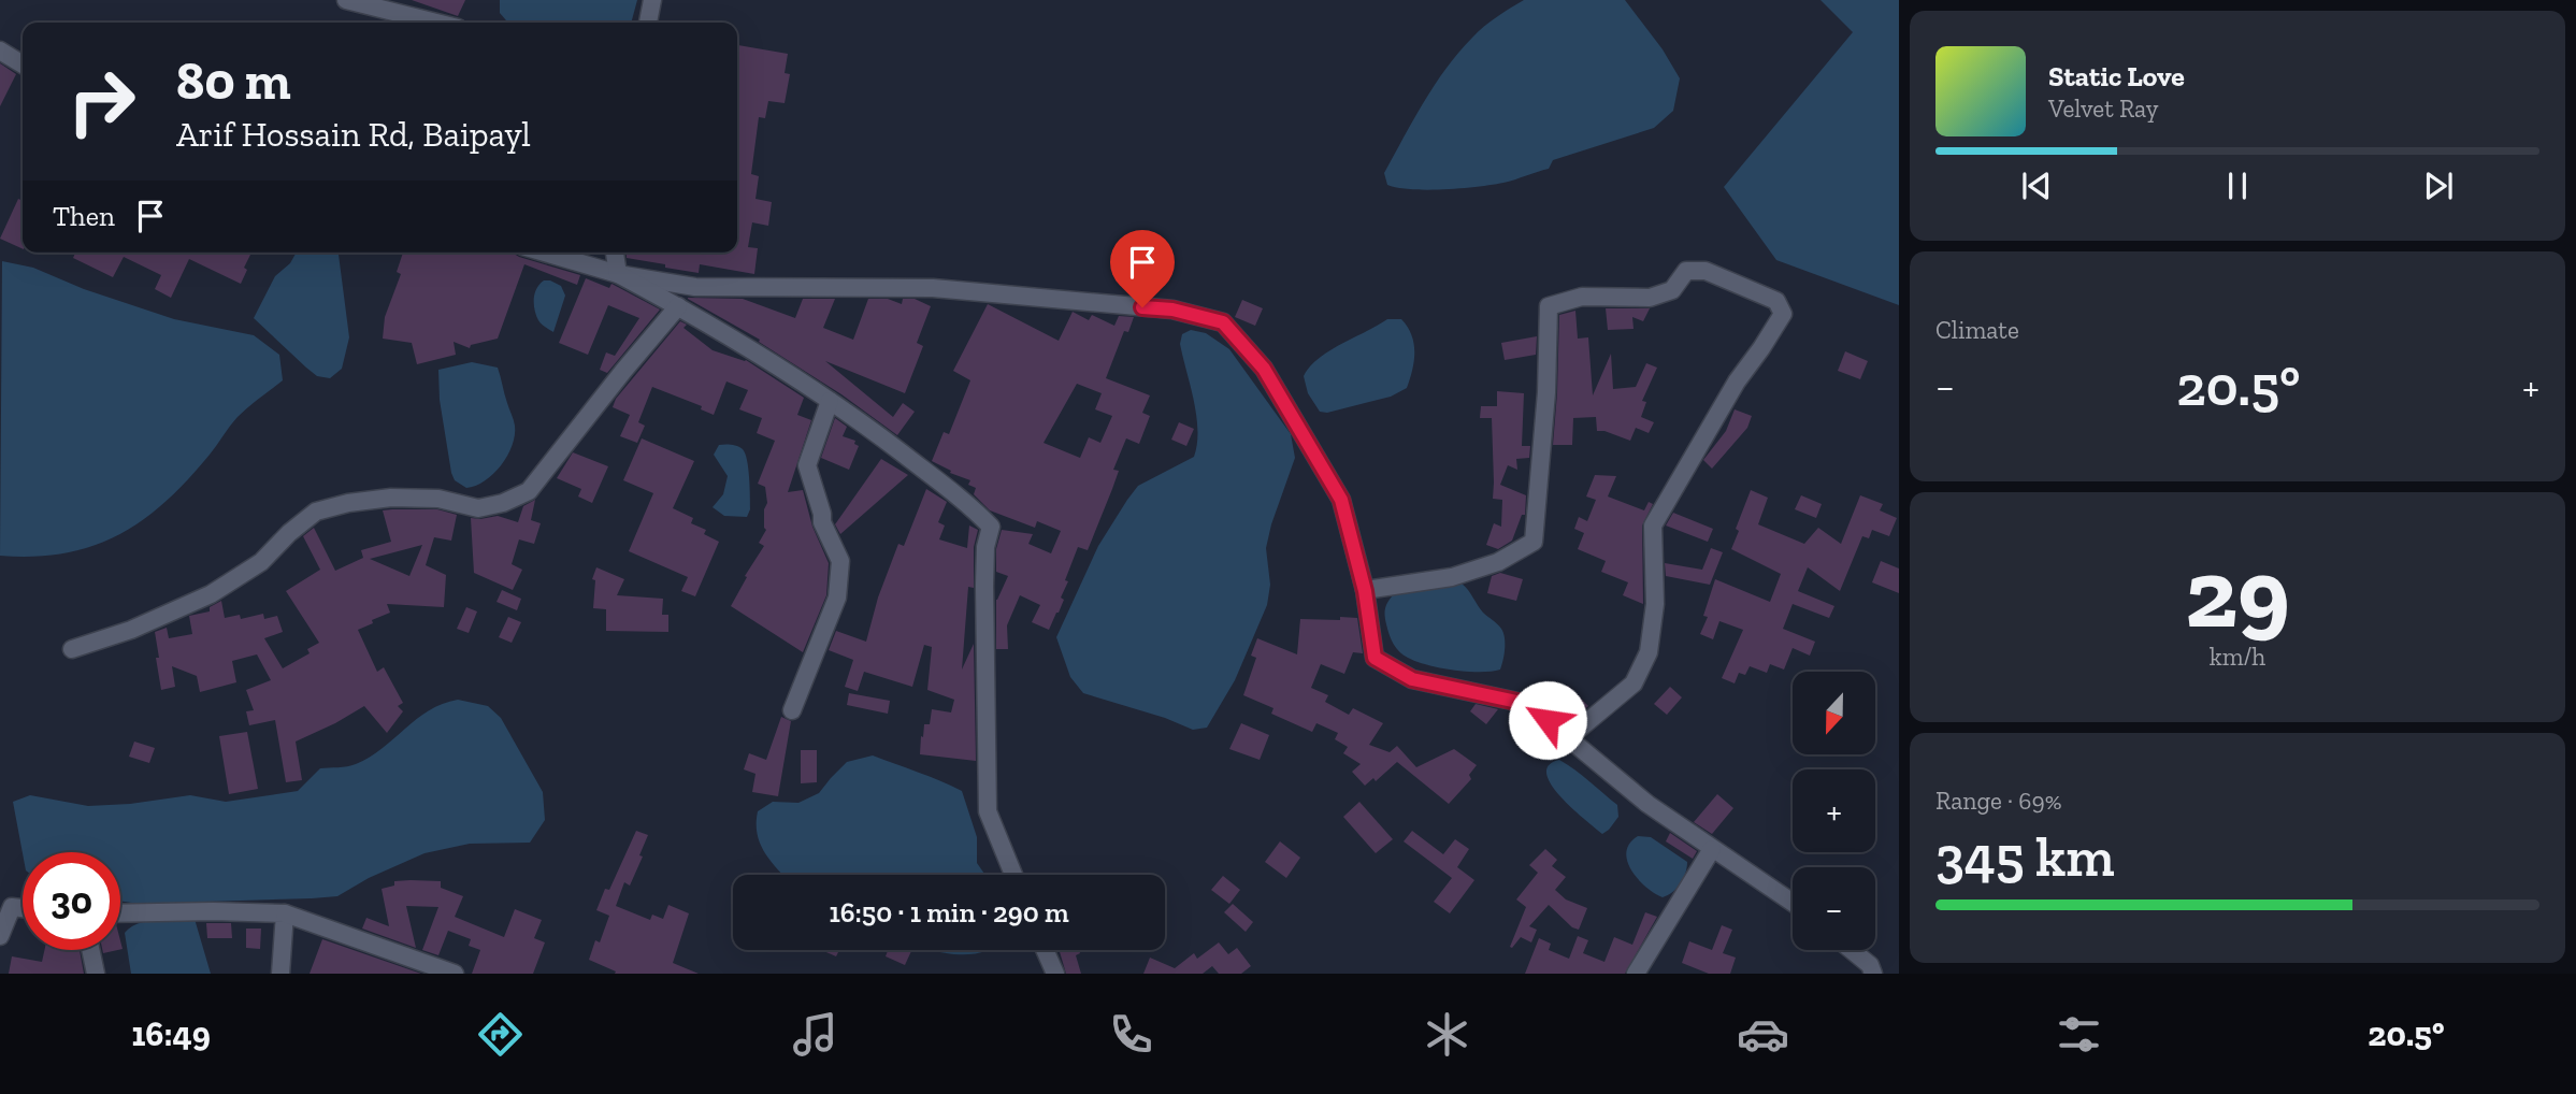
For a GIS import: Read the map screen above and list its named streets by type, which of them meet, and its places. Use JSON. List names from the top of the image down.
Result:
{
  "north": "bottom",
  "page": {
    "turn": ["80 m", "Arif Hossain Rd, Baipayl"],
    "song": ["Static Love", "Velvet Ray"],
    "then": "Then",
    "tile": [
      "Climate",
      ["29", "km/h"],
      ["Range · 69%", "345 km"]
    ],
    "heat": ["−", "20.5°", "+"],
    "map_buttons": ["+", "−"],
    "limit": "30",
    "trip": "16:50 · 1 min · 290 m",
    "tabs": ["16:49", "20.5°"]
  }
}
